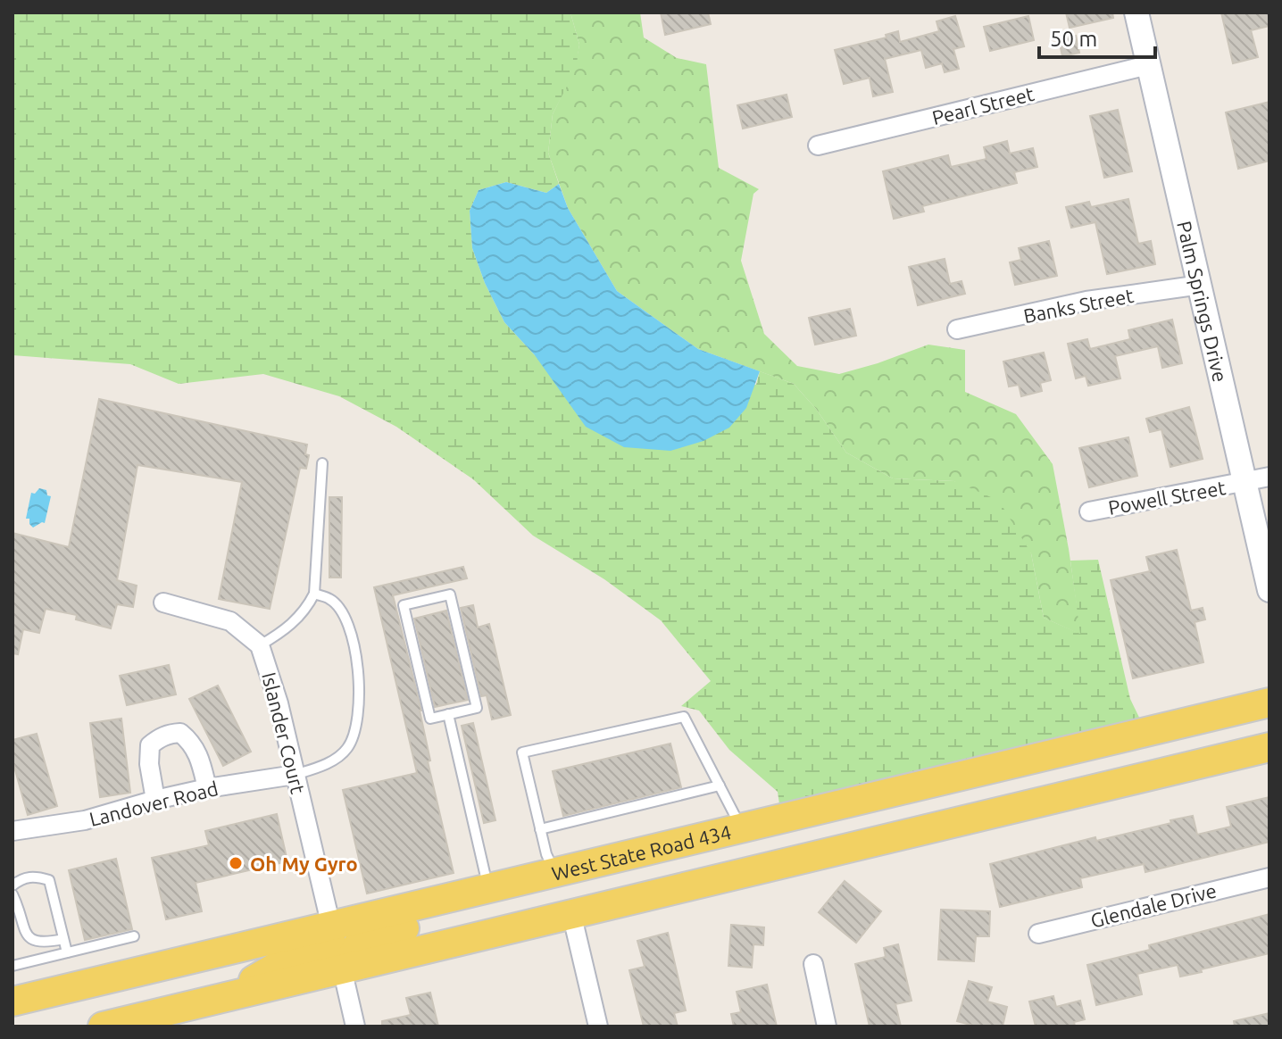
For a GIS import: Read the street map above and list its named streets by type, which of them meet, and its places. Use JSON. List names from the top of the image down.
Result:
{
  "streets": {
    "main road": ["West State Road 434"],
    "street": [
      "Pearl Street",
      "Palm Springs Drive",
      "Banks Street",
      "Powell Street",
      "Islander Court",
      "Landover Road",
      "Glendale Drive"
    ]
  },
  "crossings": [
    ["Pearl Street", "Palm Springs Drive"],
    ["Palm Springs Drive", "Banks Street"],
    ["Palm Springs Drive", "Powell Street"],
    ["Islander Court", "Landover Road"],
    ["Islander Court", "West State Road 434"]
  ],
  "places": ["Oh My Gyro"],
  "scale_bar": "50 m"
}
